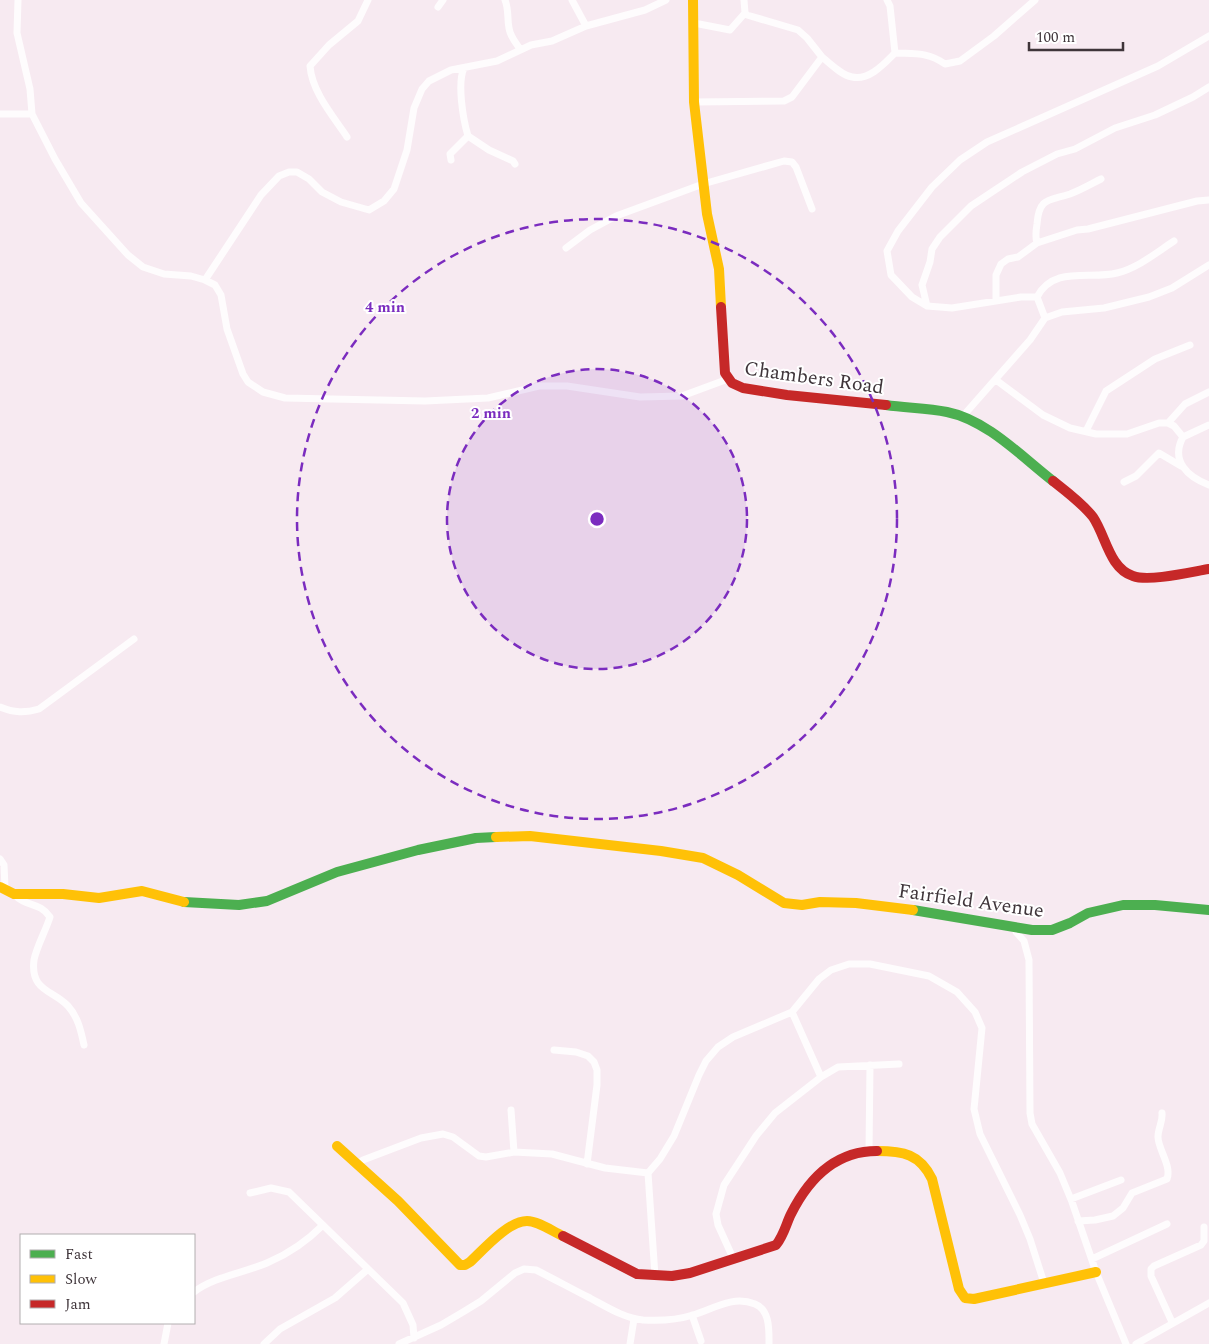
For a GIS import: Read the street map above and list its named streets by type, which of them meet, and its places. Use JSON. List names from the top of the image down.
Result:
{
  "streets": {
    "street": ["Chambers Road", "Fairfield Avenue"]
  },
  "legend": ["Fast", "Slow", "Jam"],
  "scale_bar": "100 m",
  "rings": ["4 min", "2 min"]
}
